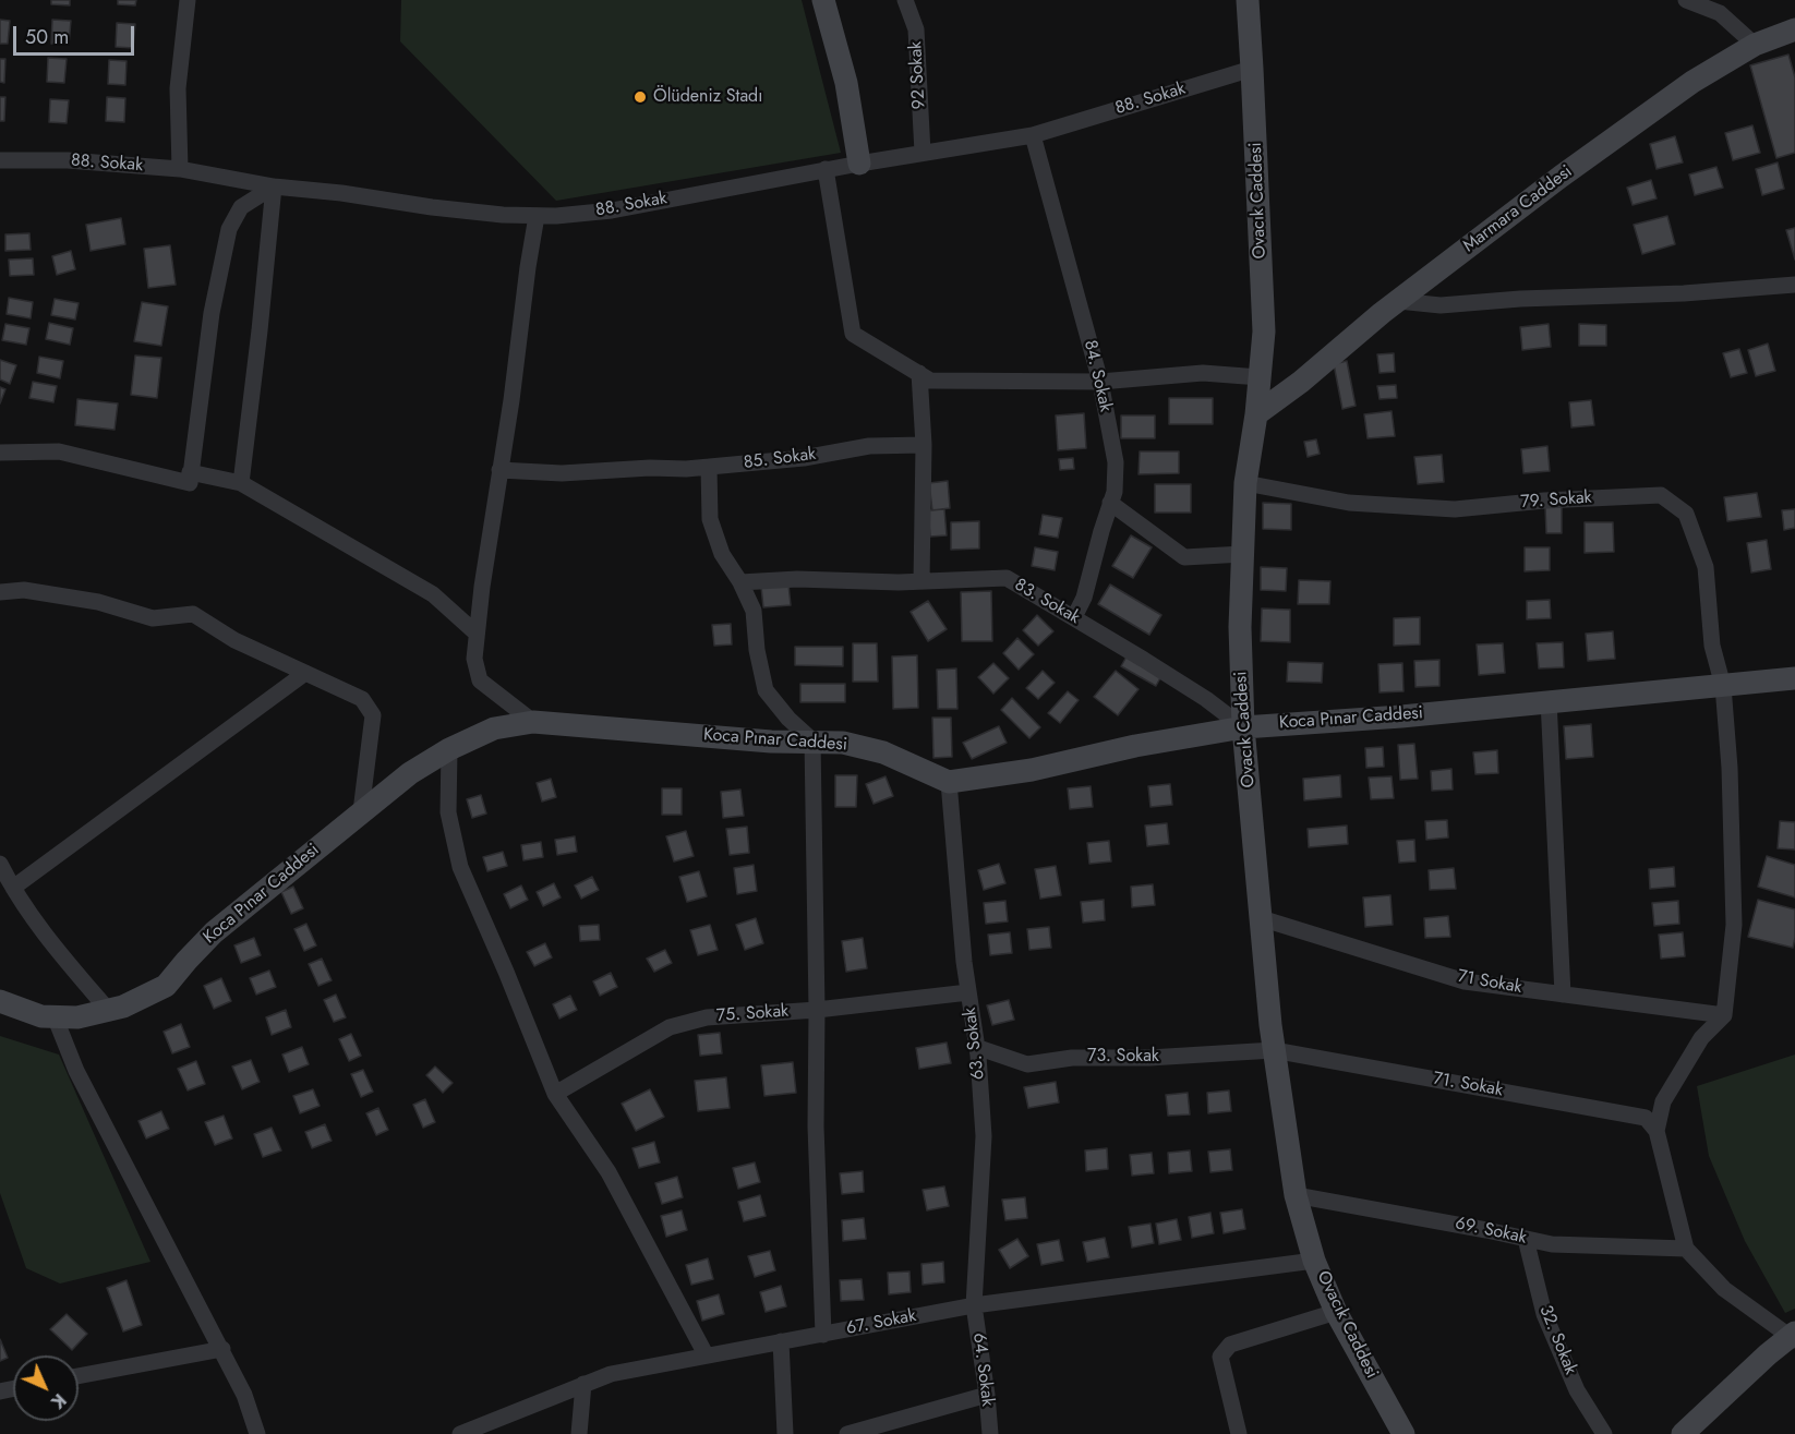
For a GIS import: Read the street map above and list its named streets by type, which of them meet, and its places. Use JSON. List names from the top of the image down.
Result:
{
  "streets": {
    "street": [
      "92 Sokak",
      "88. Sokak",
      "Ovacık Caddesi",
      "Marmara Caddesi",
      "84. Sokak",
      "85. Sokak",
      "79. Sokak",
      "83. Sokak",
      "Koca Pınar Caddesi",
      "71 Sokak",
      "75. Sokak",
      "63. Sokak",
      "73. Sokak",
      "71. Sokak",
      "69. Sokak",
      "67. Sokak",
      "32. Sokak",
      "64. Sokak"
    ]
  },
  "crossings": [
    ["92 Sokak", "88. Sokak"],
    ["88. Sokak", "Ovacık Caddesi"],
    ["88. Sokak", "84. Sokak"],
    ["Ovacık Caddesi", "Marmara Caddesi"],
    ["Ovacık Caddesi", "79. Sokak"],
    ["Ovacık Caddesi", "83. Sokak"],
    ["Ovacık Caddesi", "Koca Pınar Caddesi"],
    ["Ovacık Caddesi", "71 Sokak"],
    ["Ovacık Caddesi", "73. Sokak"],
    ["Ovacık Caddesi", "71. Sokak"],
    ["Ovacık Caddesi", "69. Sokak"],
    ["Ovacık Caddesi", "67. Sokak"],
    ["84. Sokak", "83. Sokak"],
    ["79. Sokak", "Koca Pınar Caddesi"],
    ["79. Sokak", "71 Sokak"],
    ["83. Sokak", "Koca Pınar Caddesi"],
    ["Koca Pınar Caddesi", "63. Sokak"],
    ["75. Sokak", "63. Sokak"],
    ["63. Sokak", "73. Sokak"],
    ["63. Sokak", "67. Sokak"],
    ["63. Sokak", "64. Sokak"],
    ["73. Sokak", "71. Sokak"],
    ["69. Sokak", "32. Sokak"],
    ["67. Sokak", "64. Sokak"]
  ],
  "places": ["Ölüdeniz Stadı"],
  "scale_bar": "50 m",
  "north": "bottom right"
}
